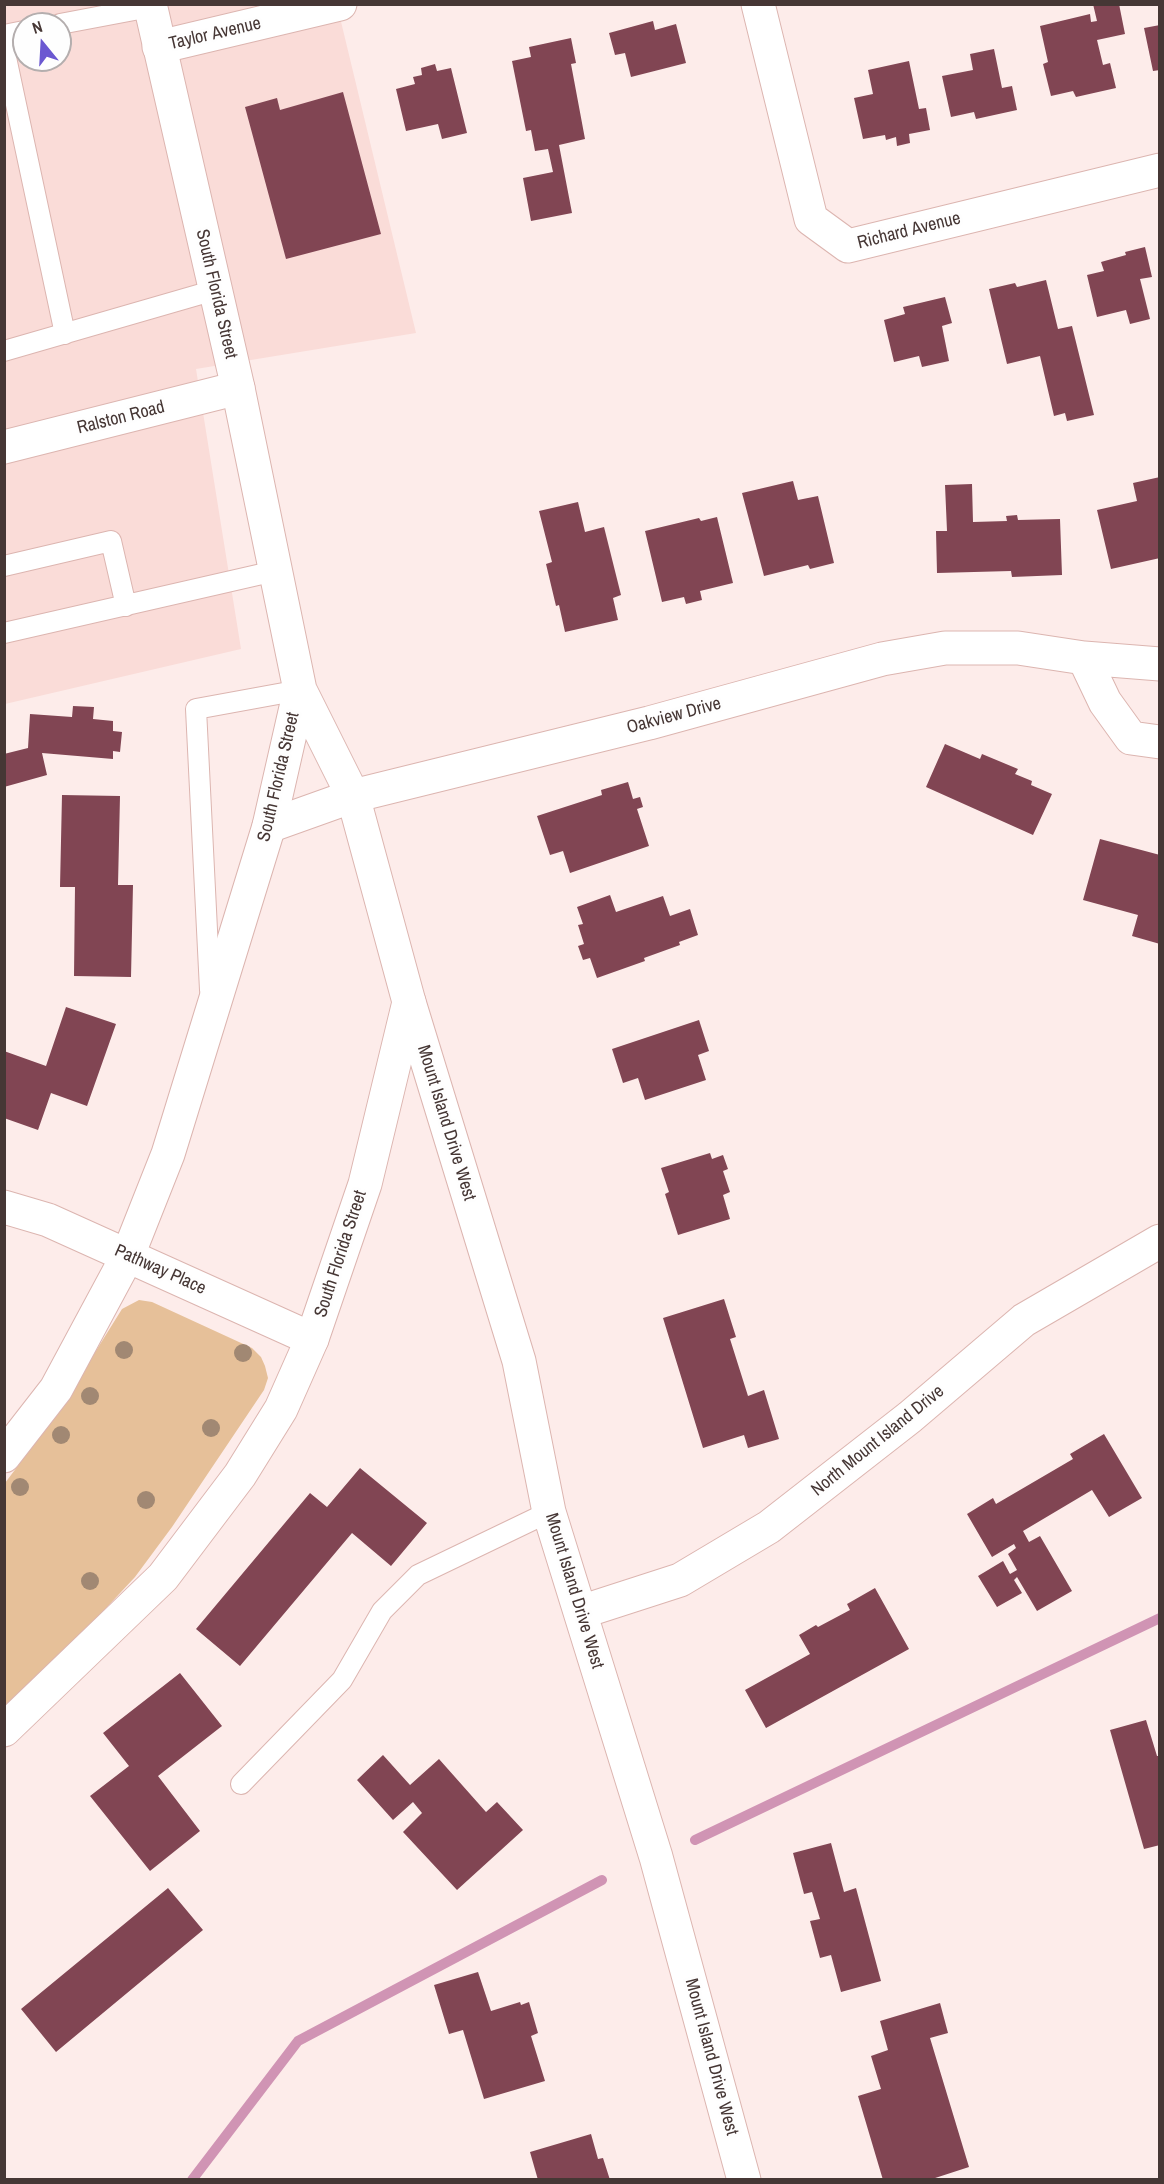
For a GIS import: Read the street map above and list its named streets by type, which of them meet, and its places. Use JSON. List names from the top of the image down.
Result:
{
  "streets": {
    "street": [
      "Taylor Avenue",
      "Richard Avenue",
      "South Florida Street",
      "Ralston Road",
      "Oakview Drive",
      "Mount Island Drive West",
      "Pathway Place",
      "North Mount Island Drive"
    ]
  },
  "crossings": [
    ["Taylor Avenue", "South Florida Street"],
    ["South Florida Street", "Ralston Road"],
    ["South Florida Street", "Oakview Drive"],
    ["South Florida Street", "Mount Island Drive West"],
    ["South Florida Street", "Pathway Place"],
    ["Mount Island Drive West", "North Mount Island Drive"]
  ],
  "north": "top"
}
